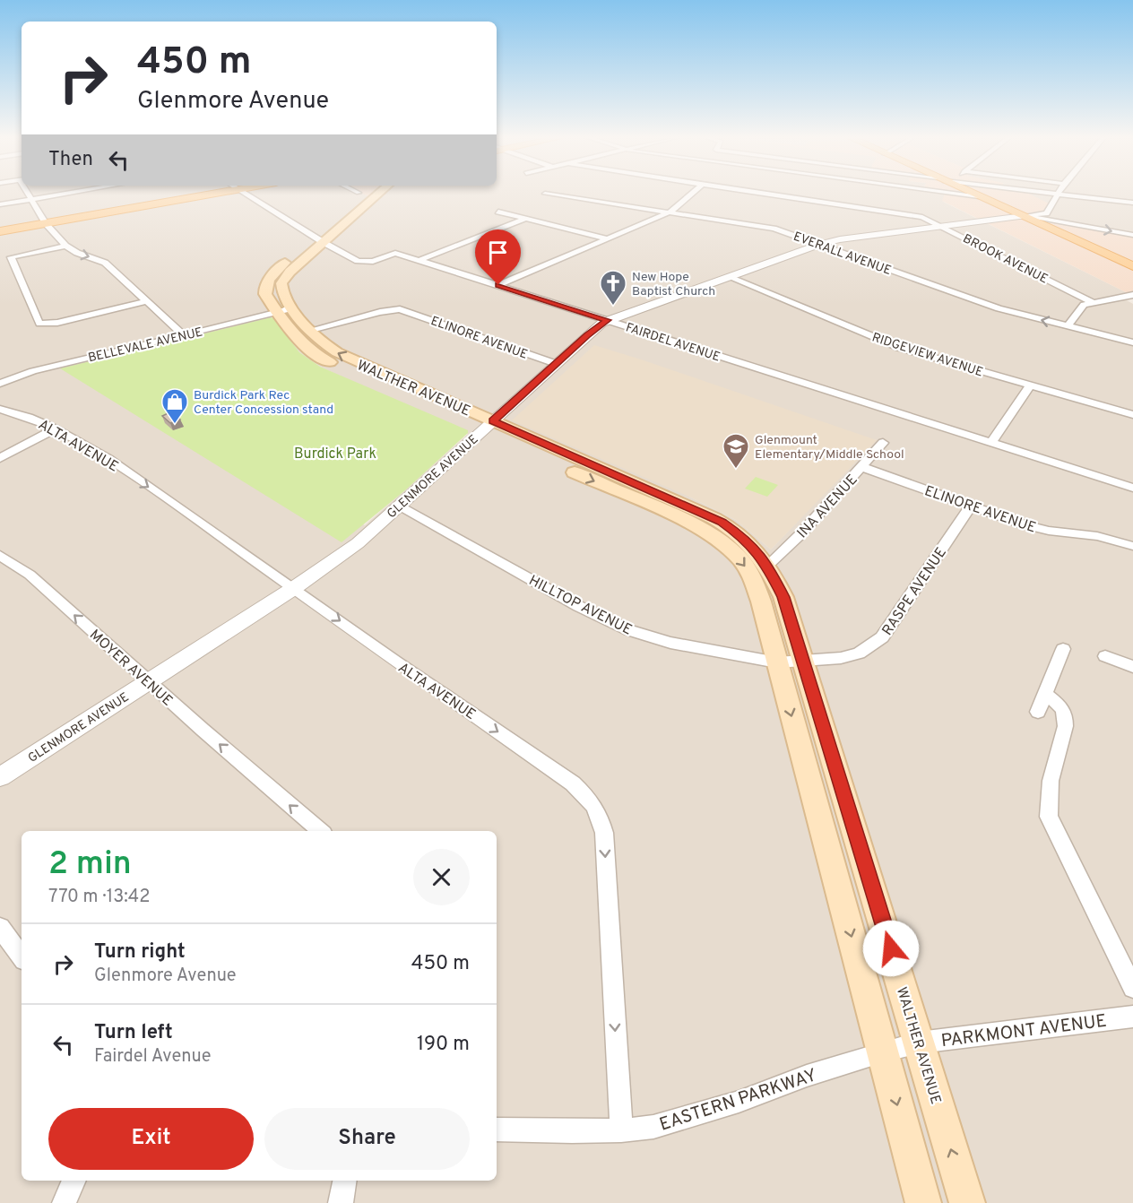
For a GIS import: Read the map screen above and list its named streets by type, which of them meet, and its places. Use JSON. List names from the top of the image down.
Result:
{
  "streets": {
    "main road": ["WALTHER AVENUE"],
    "street": [
      "EVERALL AVENUE",
      "BROOK AVENUE",
      "ELINORE AVENUE",
      "FAIRDEL AVENUE",
      "BELLEVALE AVENUE",
      "RIDGEVIEW AVENUE",
      "ALTA AVENUE",
      "GLENMORE AVENUE",
      "INA AVENUE",
      "RASPE AVENUE",
      "HILLTOP AVENUE",
      "MOYER AVENUE",
      "PARKMONT AVENUE",
      "EASTERN PARKWAY"
    ]
  },
  "crossings": [
    ["EVERALL AVENUE", "GLENMORE AVENUE"],
    ["BROOK AVENUE", "GLENMORE AVENUE"],
    ["ELINORE AVENUE", "WALTHER AVENUE"],
    ["ELINORE AVENUE", "GLENMORE AVENUE"],
    ["ELINORE AVENUE", "INA AVENUE"],
    ["ELINORE AVENUE", "RASPE AVENUE"],
    ["FAIRDEL AVENUE", "WALTHER AVENUE"],
    ["FAIRDEL AVENUE", "GLENMORE AVENUE"],
    ["BELLEVALE AVENUE", "WALTHER AVENUE"],
    ["RIDGEVIEW AVENUE", "GLENMORE AVENUE"],
    ["WALTHER AVENUE", "GLENMORE AVENUE"],
    ["WALTHER AVENUE", "INA AVENUE"],
    ["WALTHER AVENUE", "RASPE AVENUE"],
    ["WALTHER AVENUE", "HILLTOP AVENUE"],
    ["WALTHER AVENUE", "PARKMONT AVENUE"],
    ["WALTHER AVENUE", "EASTERN PARKWAY"],
    ["ALTA AVENUE", "GLENMORE AVENUE"],
    ["ALTA AVENUE", "EASTERN PARKWAY"],
    ["GLENMORE AVENUE", "HILLTOP AVENUE"],
    ["GLENMORE AVENUE", "MOYER AVENUE"],
    ["RASPE AVENUE", "HILLTOP AVENUE"],
    ["PARKMONT AVENUE", "EASTERN PARKWAY"]
  ],
  "one_way": ["ALTA AVENUE", "MOYER AVENUE"],
  "parks": ["Burdick Park"],
  "places": {
    "church": ["New Hope Baptist Church"],
    "shop": ["Burdick Park Rec Center Concession stand"],
    "school or university": ["Glenmount Elementary/Middle School"]
  },
  "page": {
    "turn": ["450 m", "Glenmore Avenue"],
    "then": "Then",
    "heading": ["2 min", "770 m · 13:42"],
    "list": [
      {
        "name": "Turn right",
        "note": "Glenmore Avenue",
        "value": "450 m"
      },
      {
        "name": "Turn left",
        "note": "Fairdel Avenue",
        "value": "190 m"
      }
    ],
    "buttons": ["Exit", "Share"]
  }
}
